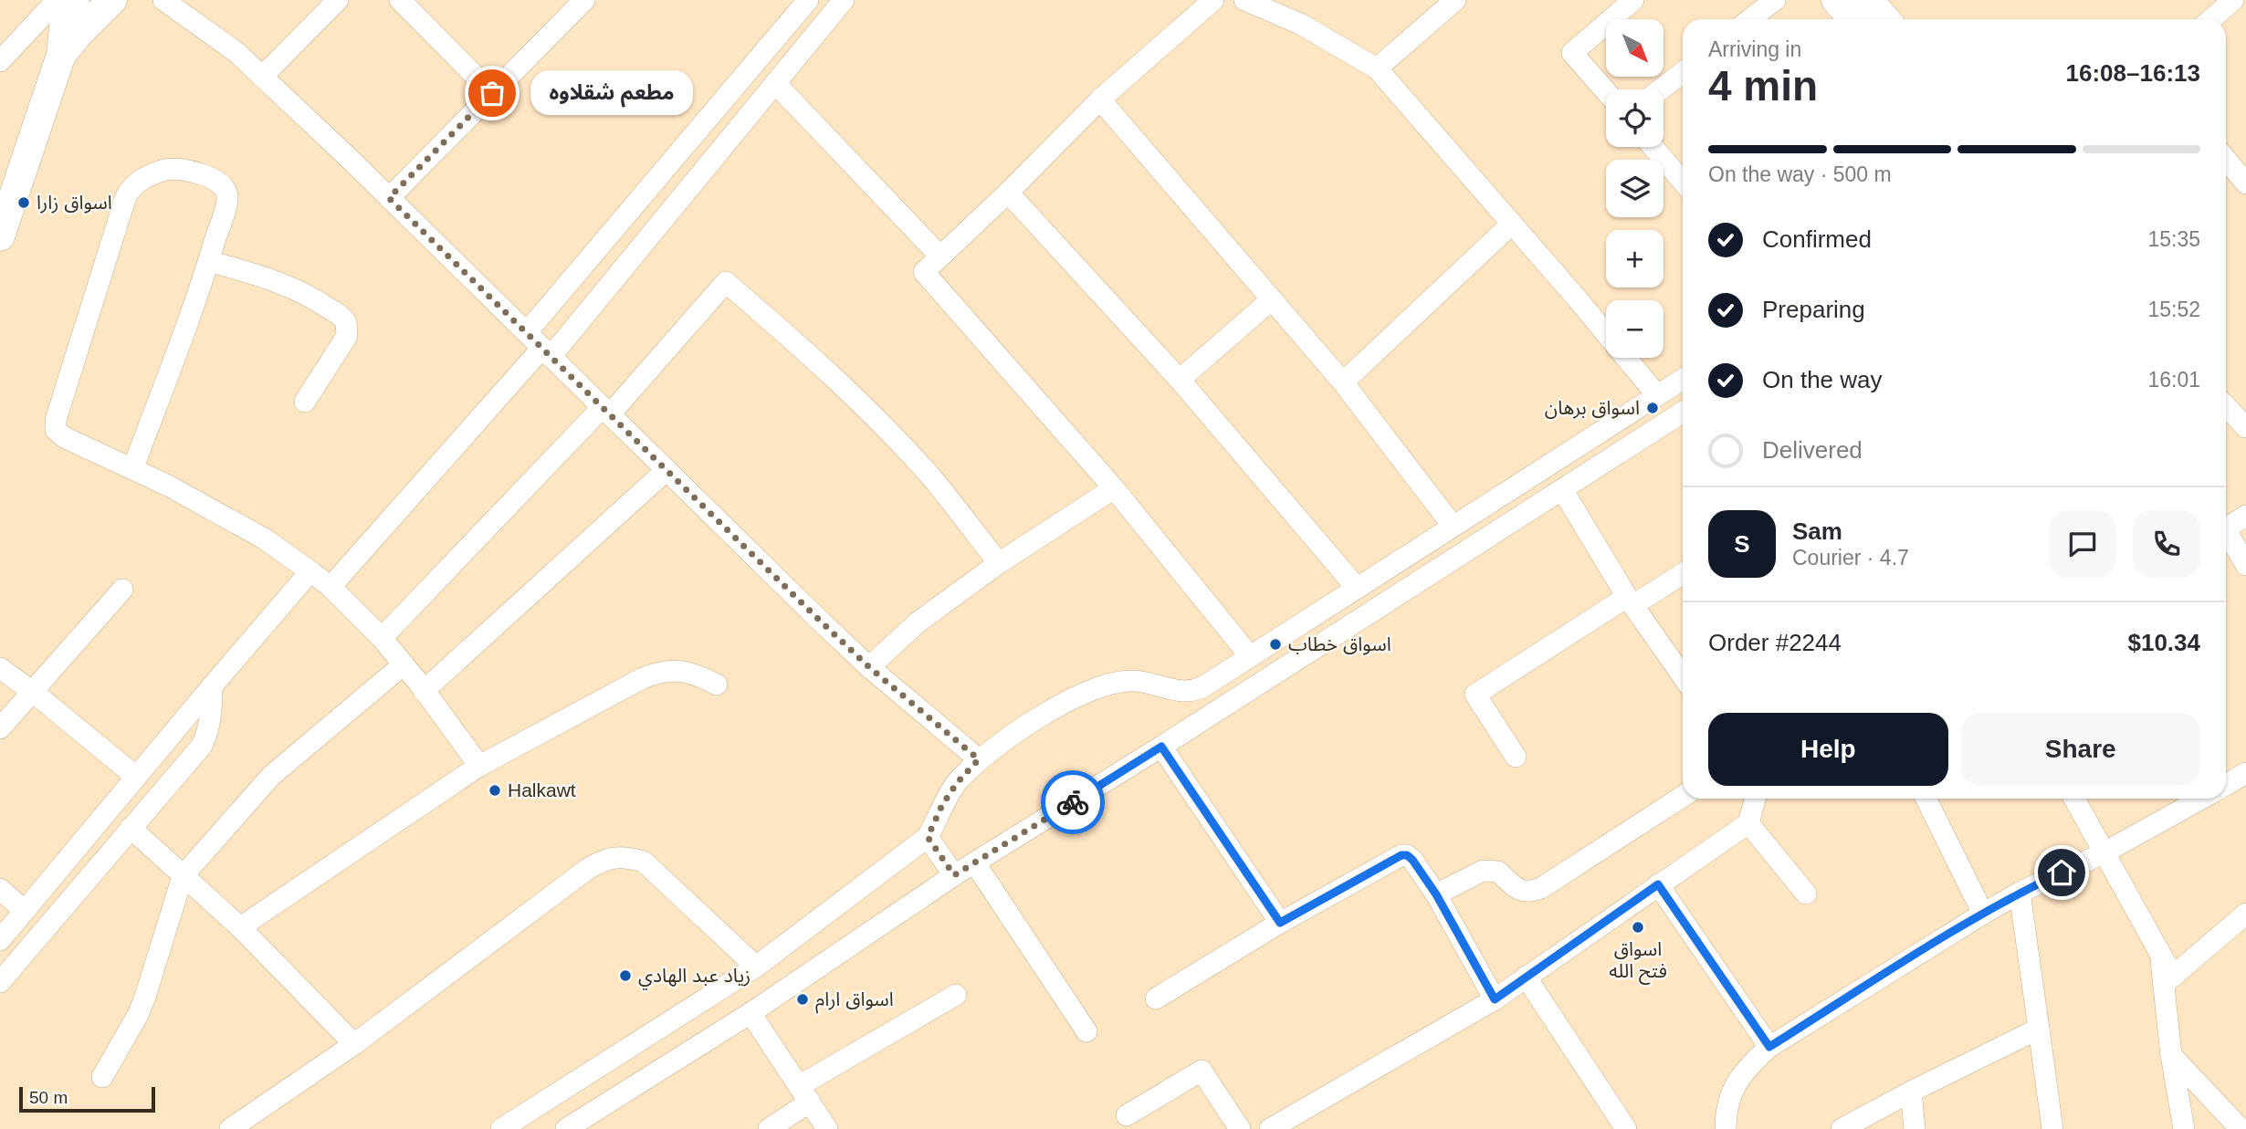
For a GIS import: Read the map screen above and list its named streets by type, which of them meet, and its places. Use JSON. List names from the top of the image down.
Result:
{
  "places": [
    "مطعم شقلاوه",
    "اسواق زارا",
    "اسواق برهان",
    "اسواق خطاب",
    "Halkawt",
    "اسواق فتح الله",
    "زياد عبد الهادي",
    "اسواق ارام"
  ],
  "scale_bar": "50 m",
  "north": "bottom right",
  "page": {
    "map_buttons": ["+", "−"],
    "heading": ["4 min", "Arriving in", "16:08–16:13"],
    "panel": [
      "Sam",
      "Courier · 4.7",
      "Order #2244",
      "$10.34"
    ],
    "bubble": "مطعم شقلاوه",
    "bar": "On the way · 500 m",
    "list": [
      ["Confirmed", "15:35"],
      ["Preparing", "15:52"],
      ["On the way", "16:01"],
      "Delivered"
    ],
    "round": "S",
    "buttons": ["Help", "Share"],
    "scale": "50 m"
  }
}
